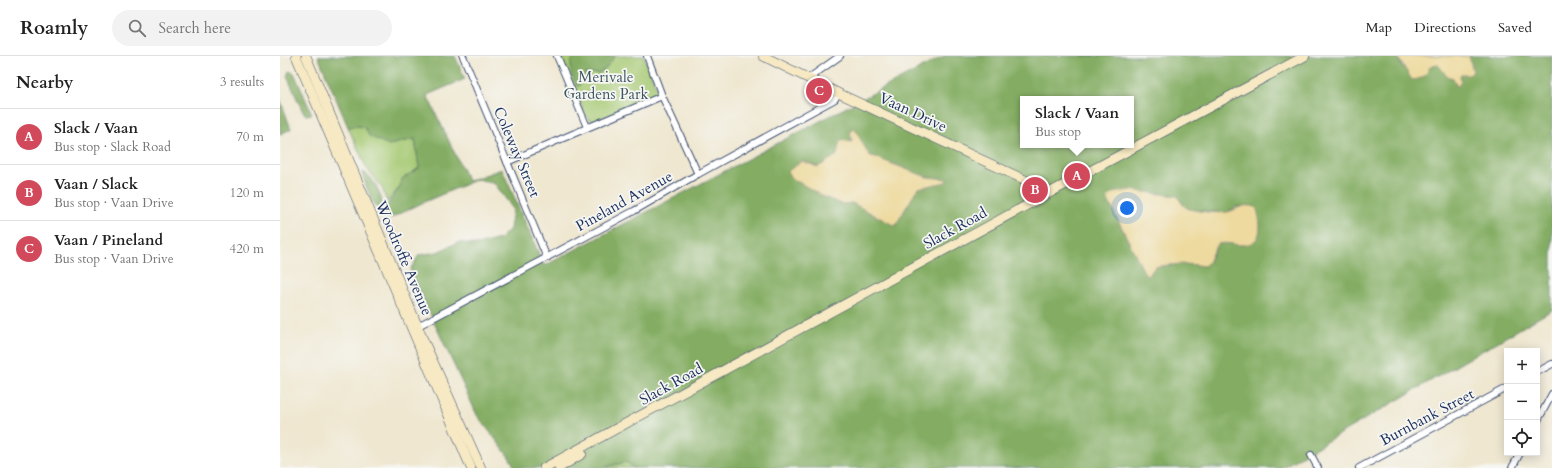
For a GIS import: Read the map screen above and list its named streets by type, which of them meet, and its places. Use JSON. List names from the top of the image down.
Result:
{
  "streets": {
    "street": [
      "Vaan Drive",
      "Coleway Street",
      "Pineland Avenue",
      "Slack Road",
      "Woodroffe Avenue",
      "Burnbank Street"
    ]
  },
  "crossings": [
    ["Vaan Drive", "Pineland Avenue"],
    ["Vaan Drive", "Slack Road"],
    ["Coleway Street", "Pineland Avenue"],
    ["Pineland Avenue", "Woodroffe Avenue"]
  ],
  "parks": ["Merivale Gardens Park"],
  "page": {
    "header": "Roamly",
    "search": "Search here",
    "nav": ["Map", "Directions", "Saved"],
    "heading": ["Nearby", "3 results"],
    "pins": ["C", "A", "B"],
    "popup": ["Slack / Vaan", "Bus stop"],
    "list": [
      {
        "mark": "A",
        "name": "Slack / Vaan",
        "note": "Bus stop · Slack Road",
        "value": "70 m"
      },
      {
        "mark": "B",
        "name": "Vaan / Slack",
        "note": "Bus stop · Vaan Drive",
        "value": "120 m"
      },
      {
        "mark": "C",
        "name": "Vaan / Pineland",
        "note": "Bus stop · Vaan Drive",
        "value": "420 m"
      }
    ],
    "map_buttons": ["+", "−"]
  }
}
